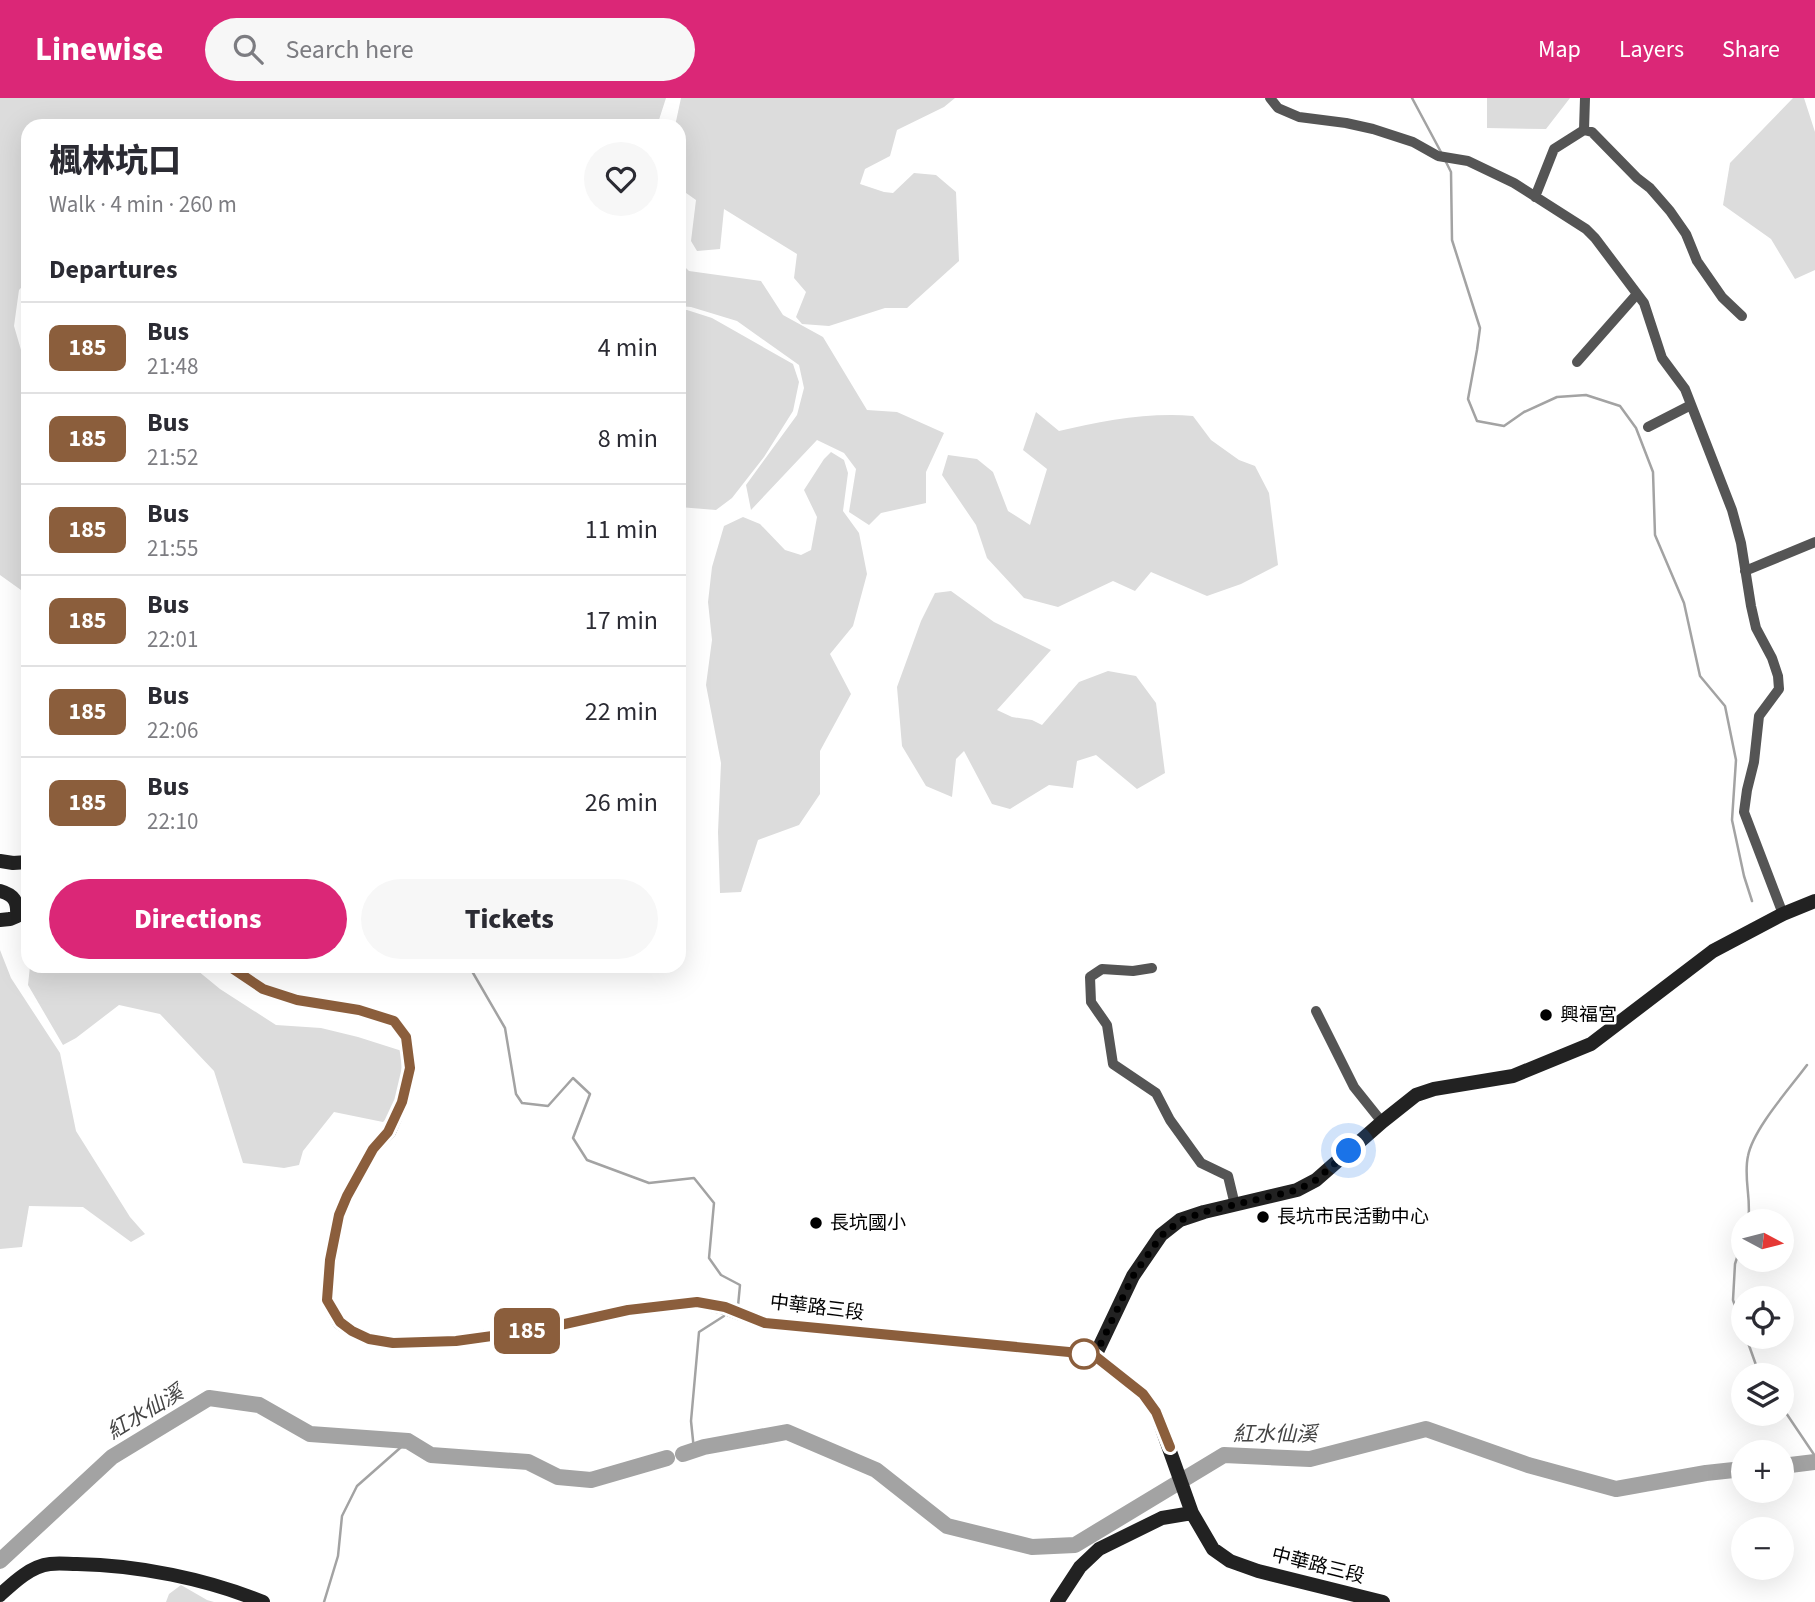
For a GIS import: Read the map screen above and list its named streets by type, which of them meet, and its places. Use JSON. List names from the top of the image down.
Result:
{
  "streets": {
    "main road": ["中華路三段"]
  },
  "water": ["紅水仙溪"],
  "places": ["興福宮", "長坑市民活動中心", "長坑國小"],
  "lines": ["bus line 185"],
  "north": "right",
  "page": {
    "header": "Linewise",
    "search": "Search here",
    "nav": ["Map", "Layers", "Share"],
    "on_map": "185",
    "heading": [
      ["楓林坑口", "Walk · 4 min · 260 m"],
      "Departures"
    ],
    "list": [
      {
        "mark": "185",
        "name": "Bus",
        "note": "21:48",
        "value": "4 min"
      },
      {
        "mark": "185",
        "name": "Bus",
        "note": "21:52",
        "value": "8 min"
      },
      {
        "mark": "185",
        "name": "Bus",
        "note": "21:55",
        "value": "11 min"
      },
      {
        "mark": "185",
        "name": "Bus",
        "note": "22:01",
        "value": "17 min"
      },
      {
        "mark": "185",
        "name": "Bus",
        "note": "22:06",
        "value": "22 min"
      },
      {
        "mark": "185",
        "name": "Bus",
        "note": "22:10",
        "value": "26 min"
      }
    ],
    "buttons": ["Directions", "Tickets"],
    "map_buttons": ["+", "−"]
  }
}
